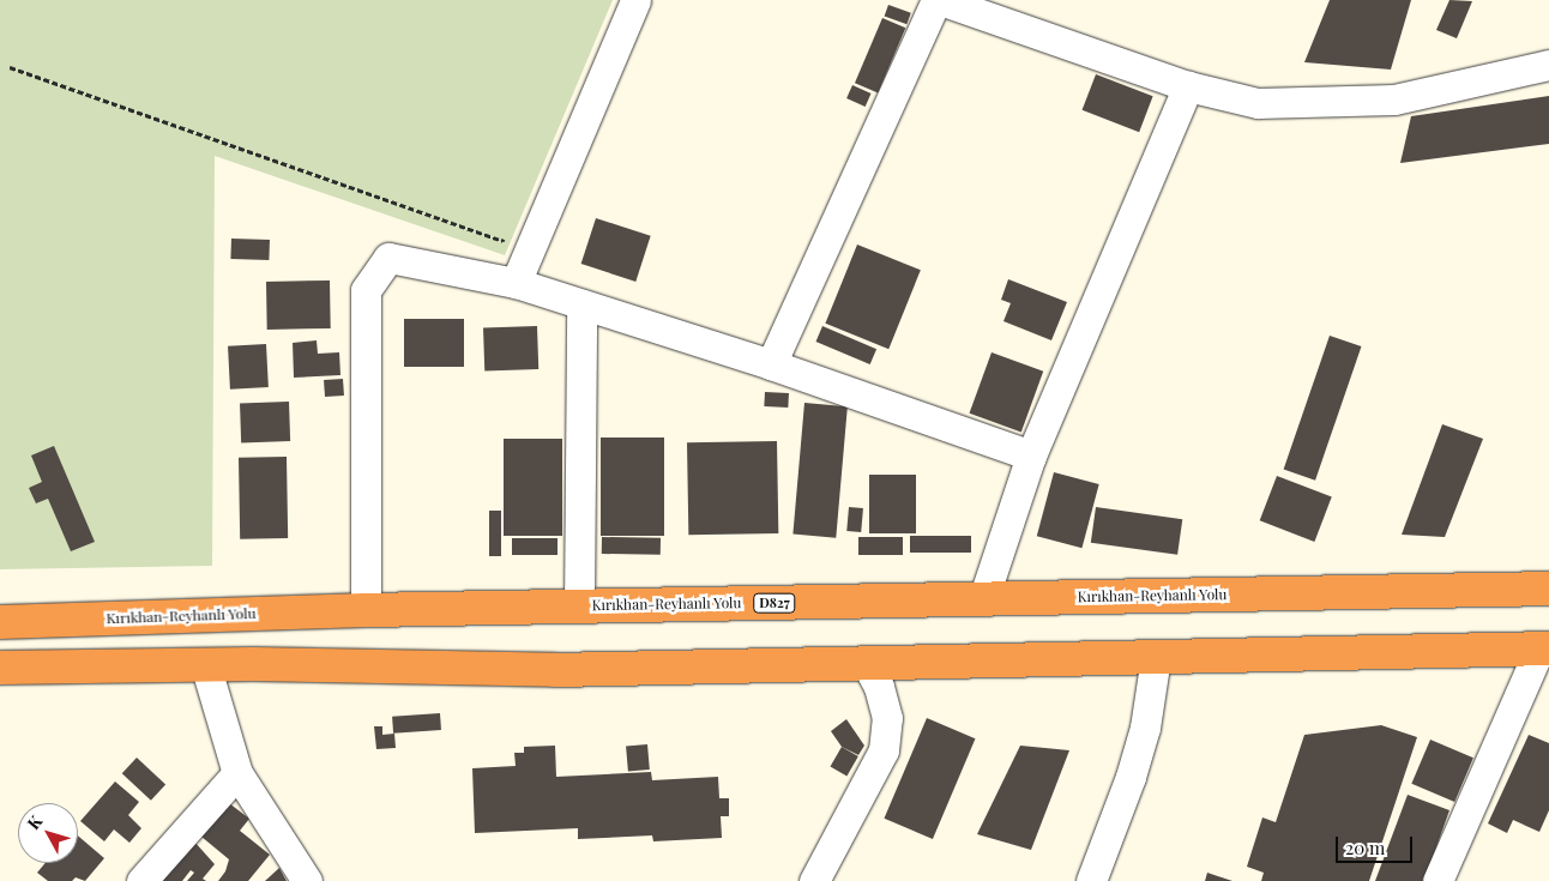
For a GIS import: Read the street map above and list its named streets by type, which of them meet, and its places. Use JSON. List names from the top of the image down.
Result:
{
  "streets": {
    "highway": ["Kırıkhan-Reyhanlı Yolu", "D827"]
  },
  "scale_bar": "20 m",
  "north": "top left"
}
